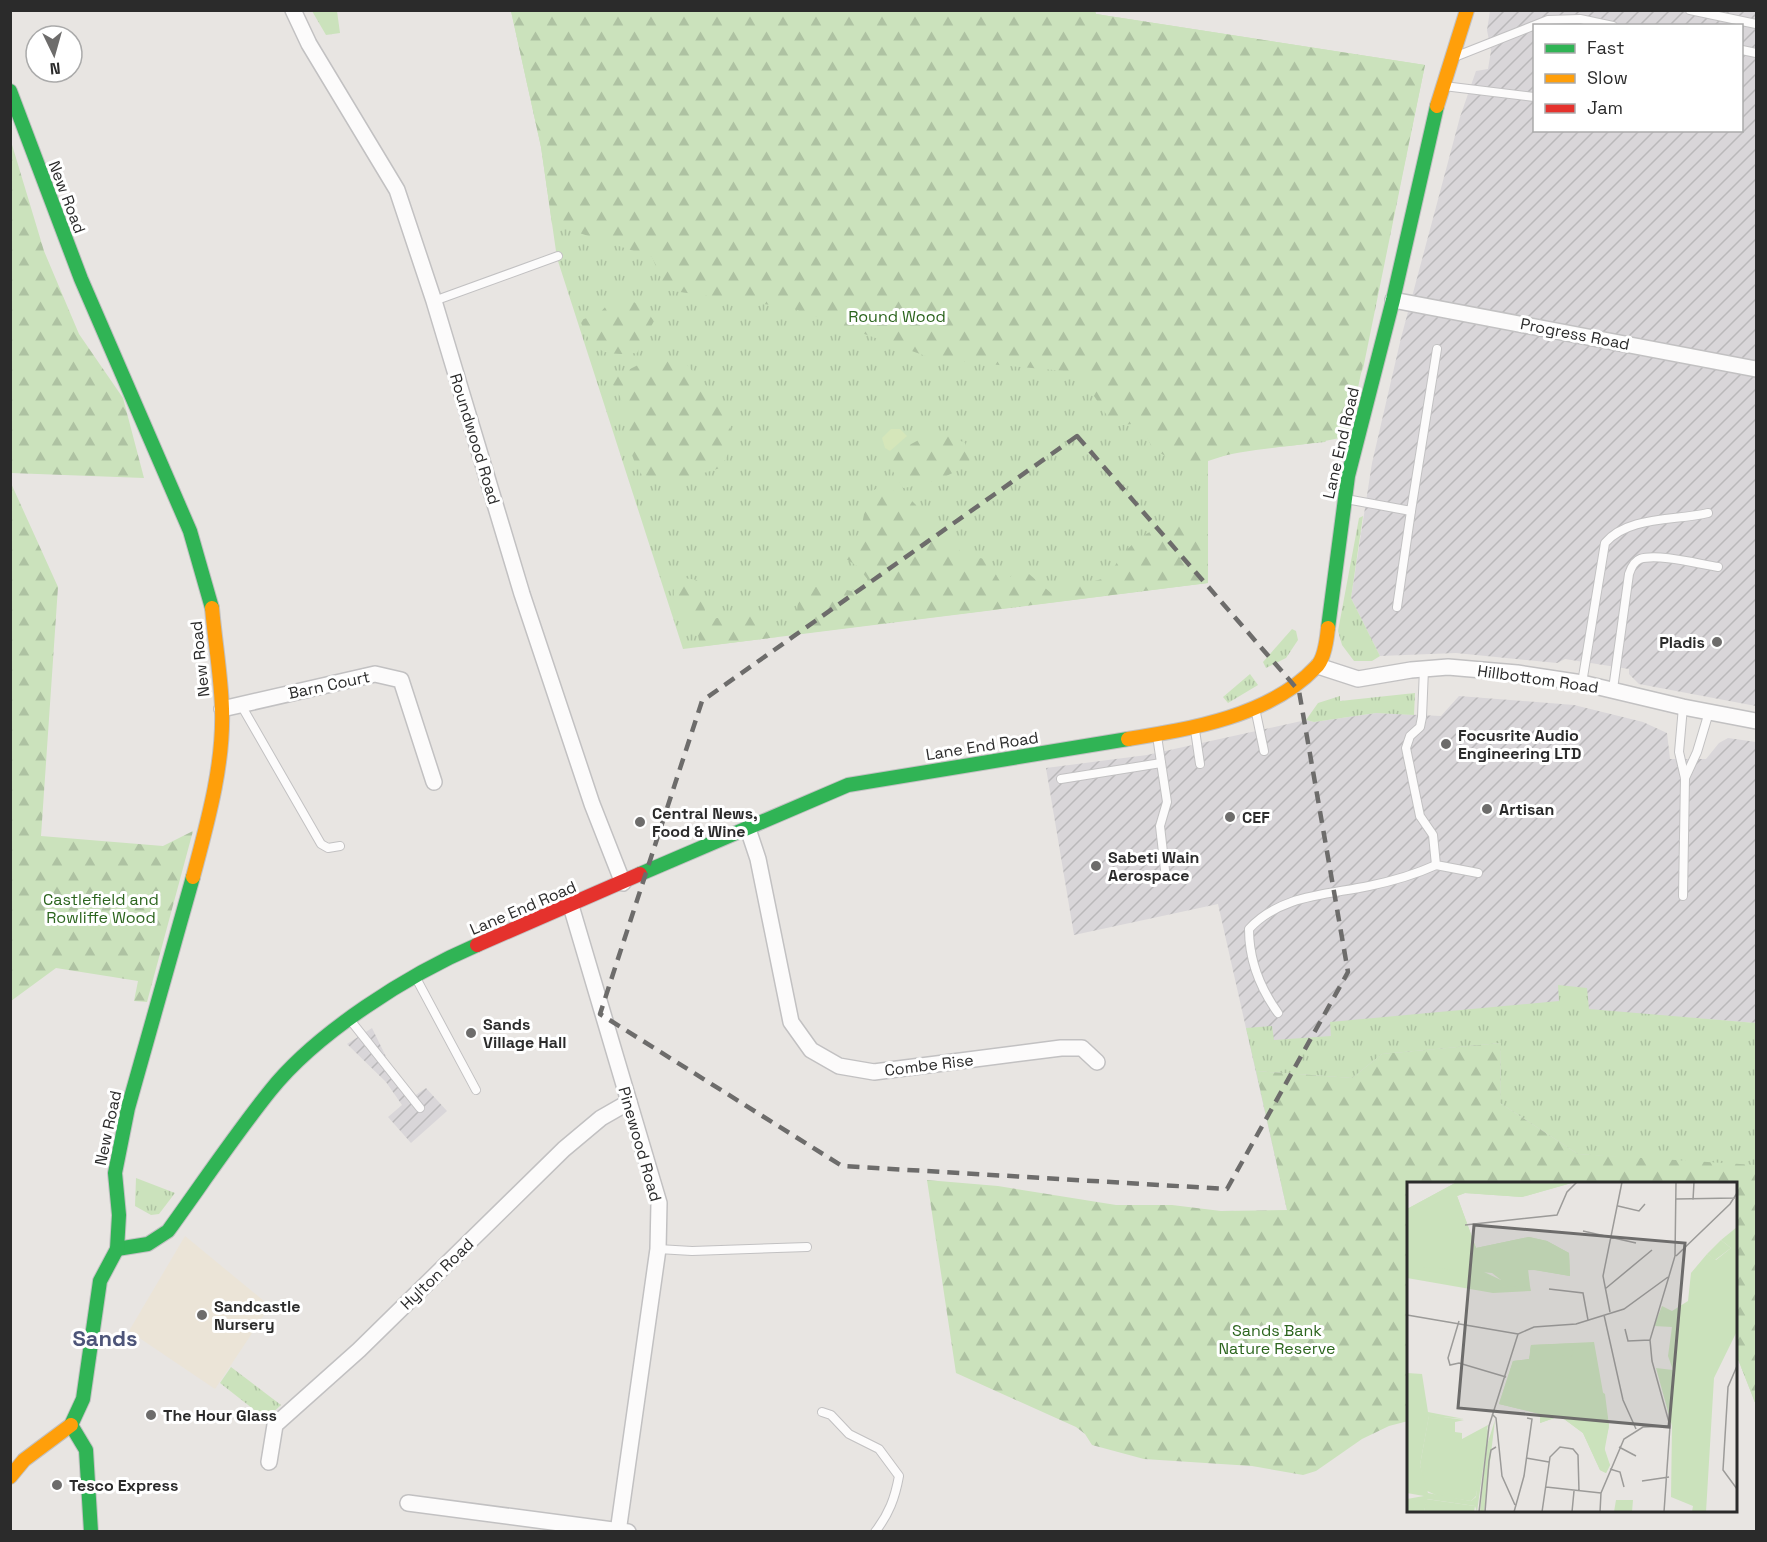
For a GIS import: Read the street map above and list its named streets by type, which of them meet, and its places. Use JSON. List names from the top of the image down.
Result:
{
  "streets": {
    "main road": ["New Road", "Lane End Road"],
    "street": [
      "Progress Road",
      "Roundwood Road",
      "Hillbottom Road",
      "Barn Court",
      "Combe Rise",
      "Pinewood Road",
      "Hylton Road"
    ]
  },
  "crossings": [
    ["New Road", "Lane End Road"],
    ["New Road", "Barn Court"],
    ["Progress Road", "Lane End Road"],
    ["Roundwood Road", "Lane End Road"],
    ["Lane End Road", "Hillbottom Road"],
    ["Lane End Road", "Combe Rise"],
    ["Lane End Road", "Pinewood Road"],
    ["Pinewood Road", "Hylton Road"]
  ],
  "districts": ["Sands"],
  "parks": ["Round Wood", "Castlefield and Rowliffe Wood", "Sands Bank Nature Reserve"],
  "places": [
    "Pladis",
    "Focusrite Audio Engineering LTD",
    "Artisan",
    "CEF",
    "Central News, Food & Wine",
    "Sabeti Wain Aerospace",
    "Sands Village Hall",
    "Sandcastle Nursery",
    "The Hour Glass",
    "Tesco Express"
  ],
  "legend": ["Fast", "Slow", "Jam"],
  "north": "bottom"
}
